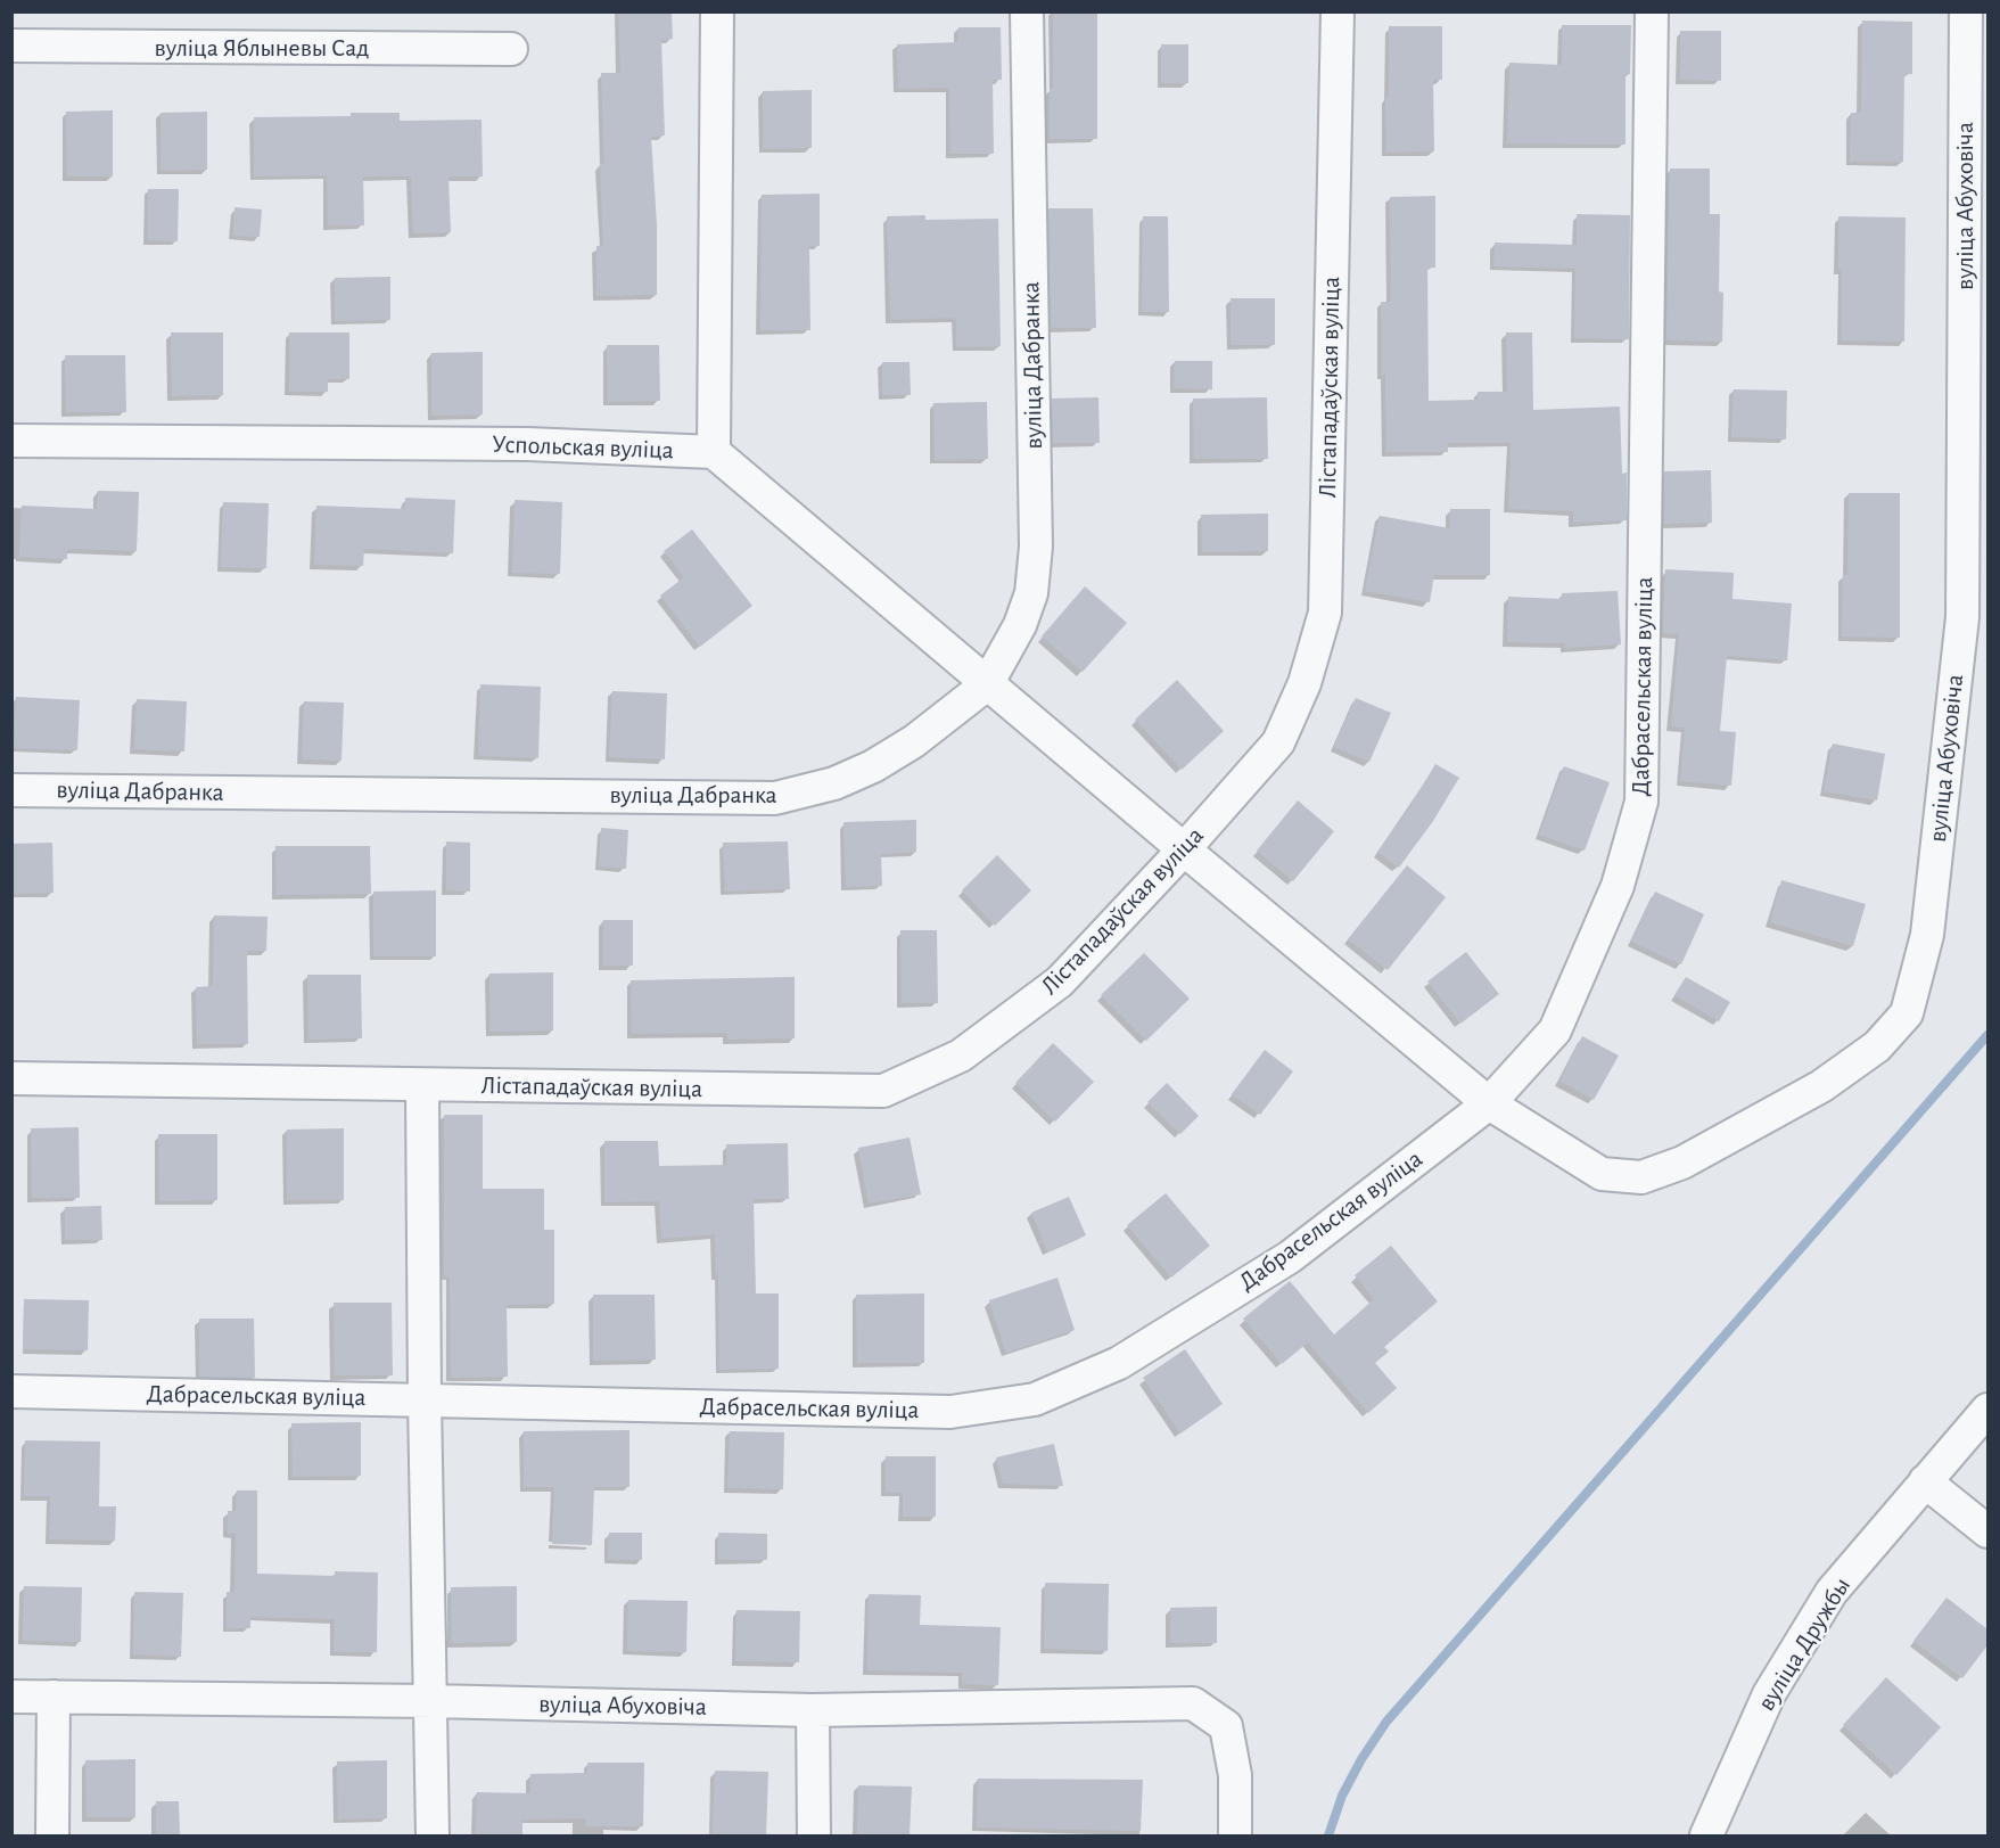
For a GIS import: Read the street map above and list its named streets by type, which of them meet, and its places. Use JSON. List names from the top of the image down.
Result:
{
  "streets": {
    "street": [
      "вуліца Яблыневы Сад",
      "вуліца Абуховіча",
      "вуліца Дабранка",
      "Лістападаўская вуліца",
      "Успольская вуліца",
      "Дабрасельская вуліца",
      "вуліца Дружбы"
    ]
  },
  "crossings": [
    ["вуліца Абуховіча", "вуліца Дабранка"],
    ["вуліца Абуховіча", "Лістападаўская вуліца"],
    ["вуліца Абуховіча", "Успольская вуліца"],
    ["вуліца Абуховіча", "Дабрасельская вуліца"]
  ]
}
